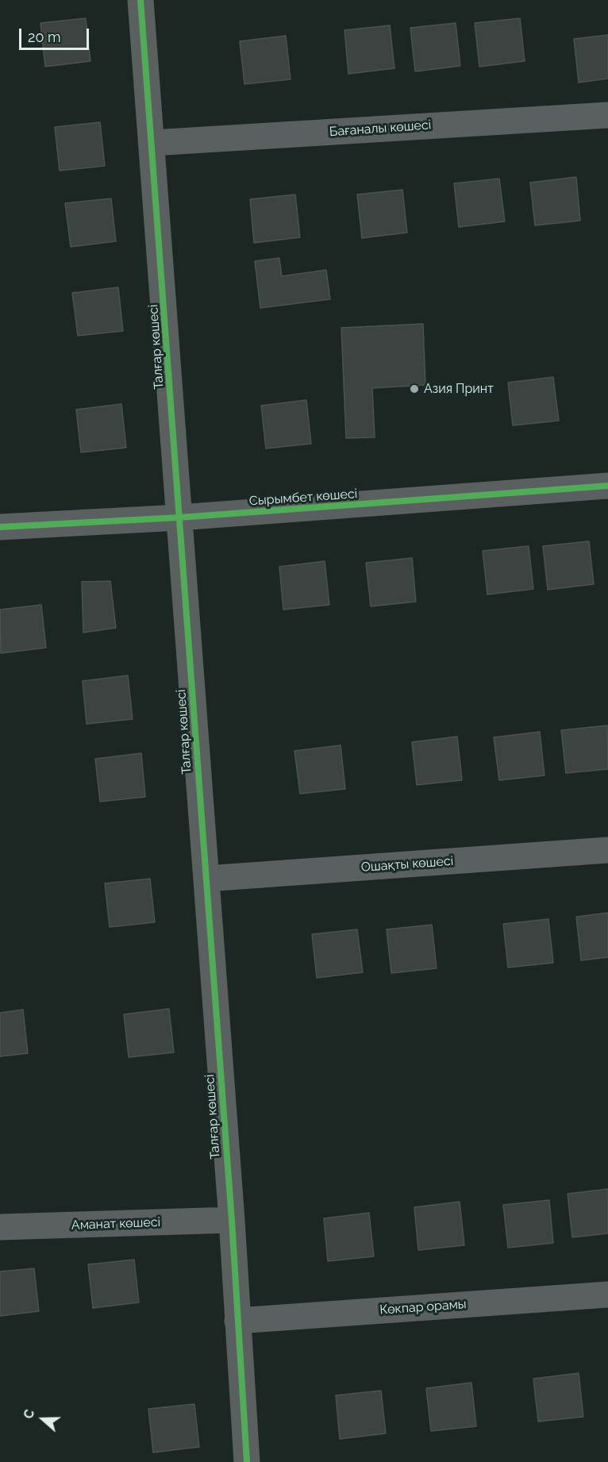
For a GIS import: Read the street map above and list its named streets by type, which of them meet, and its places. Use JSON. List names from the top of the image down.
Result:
{
  "streets": {
    "street": [
      "Бағаналы көшесі",
      "Талғар көшесі",
      "Сырымбет көшесі",
      "Ошақты көшесі",
      "Аманат көшесі",
      "Көкпар орамы"
    ]
  },
  "crossings": [
    ["Бағаналы көшесі", "Талғар көшесі"],
    ["Талғар көшесі", "Сырымбет көшесі"],
    ["Талғар көшесі", "Ошақты көшесі"],
    ["Талғар көшесі", "Аманат көшесі"],
    ["Талғар көшесі", "Көкпар орамы"]
  ],
  "places": ["Азия Принт"],
  "scale_bar": "20 m",
  "north": "left"
}
